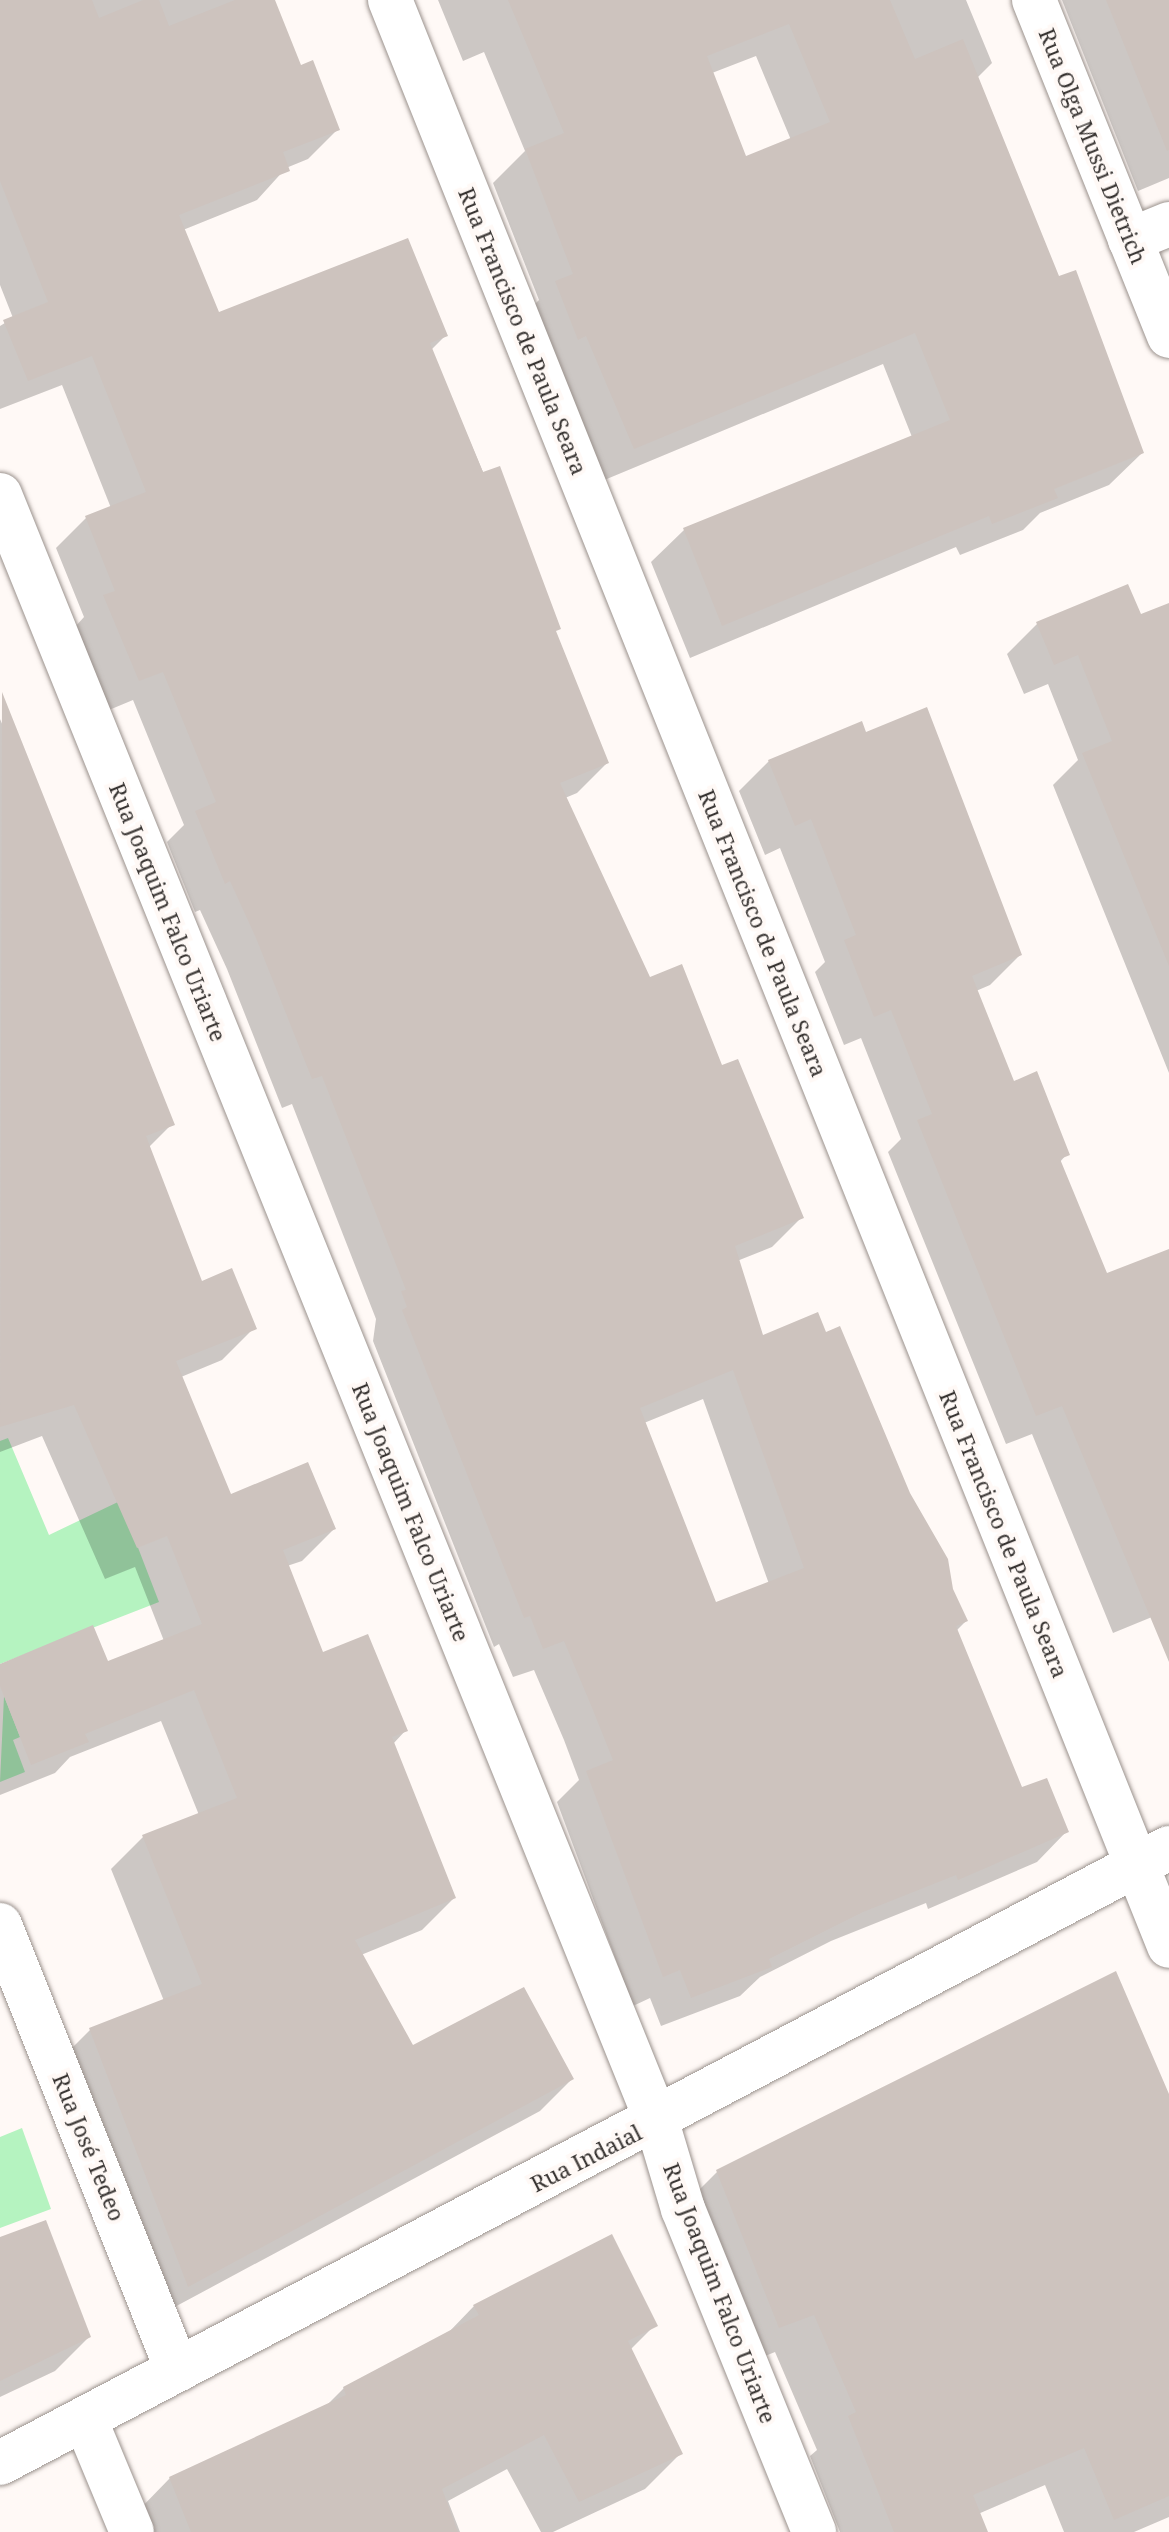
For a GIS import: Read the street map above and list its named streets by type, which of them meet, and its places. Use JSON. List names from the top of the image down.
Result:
{
  "streets": {
    "street": [
      "Rua Olga Mussi Dietrich",
      "Rua Francisco de Paula Seara",
      "Rua Joaquim Falco Uriarte",
      "Rua José Tedeo",
      "Rua Indaial"
    ]
  },
  "crossings": [
    ["Rua Francisco de Paula Seara", "Rua Indaial"],
    ["Rua Joaquim Falco Uriarte", "Rua Indaial"],
    ["Rua José Tedeo", "Rua Indaial"]
  ]
}
